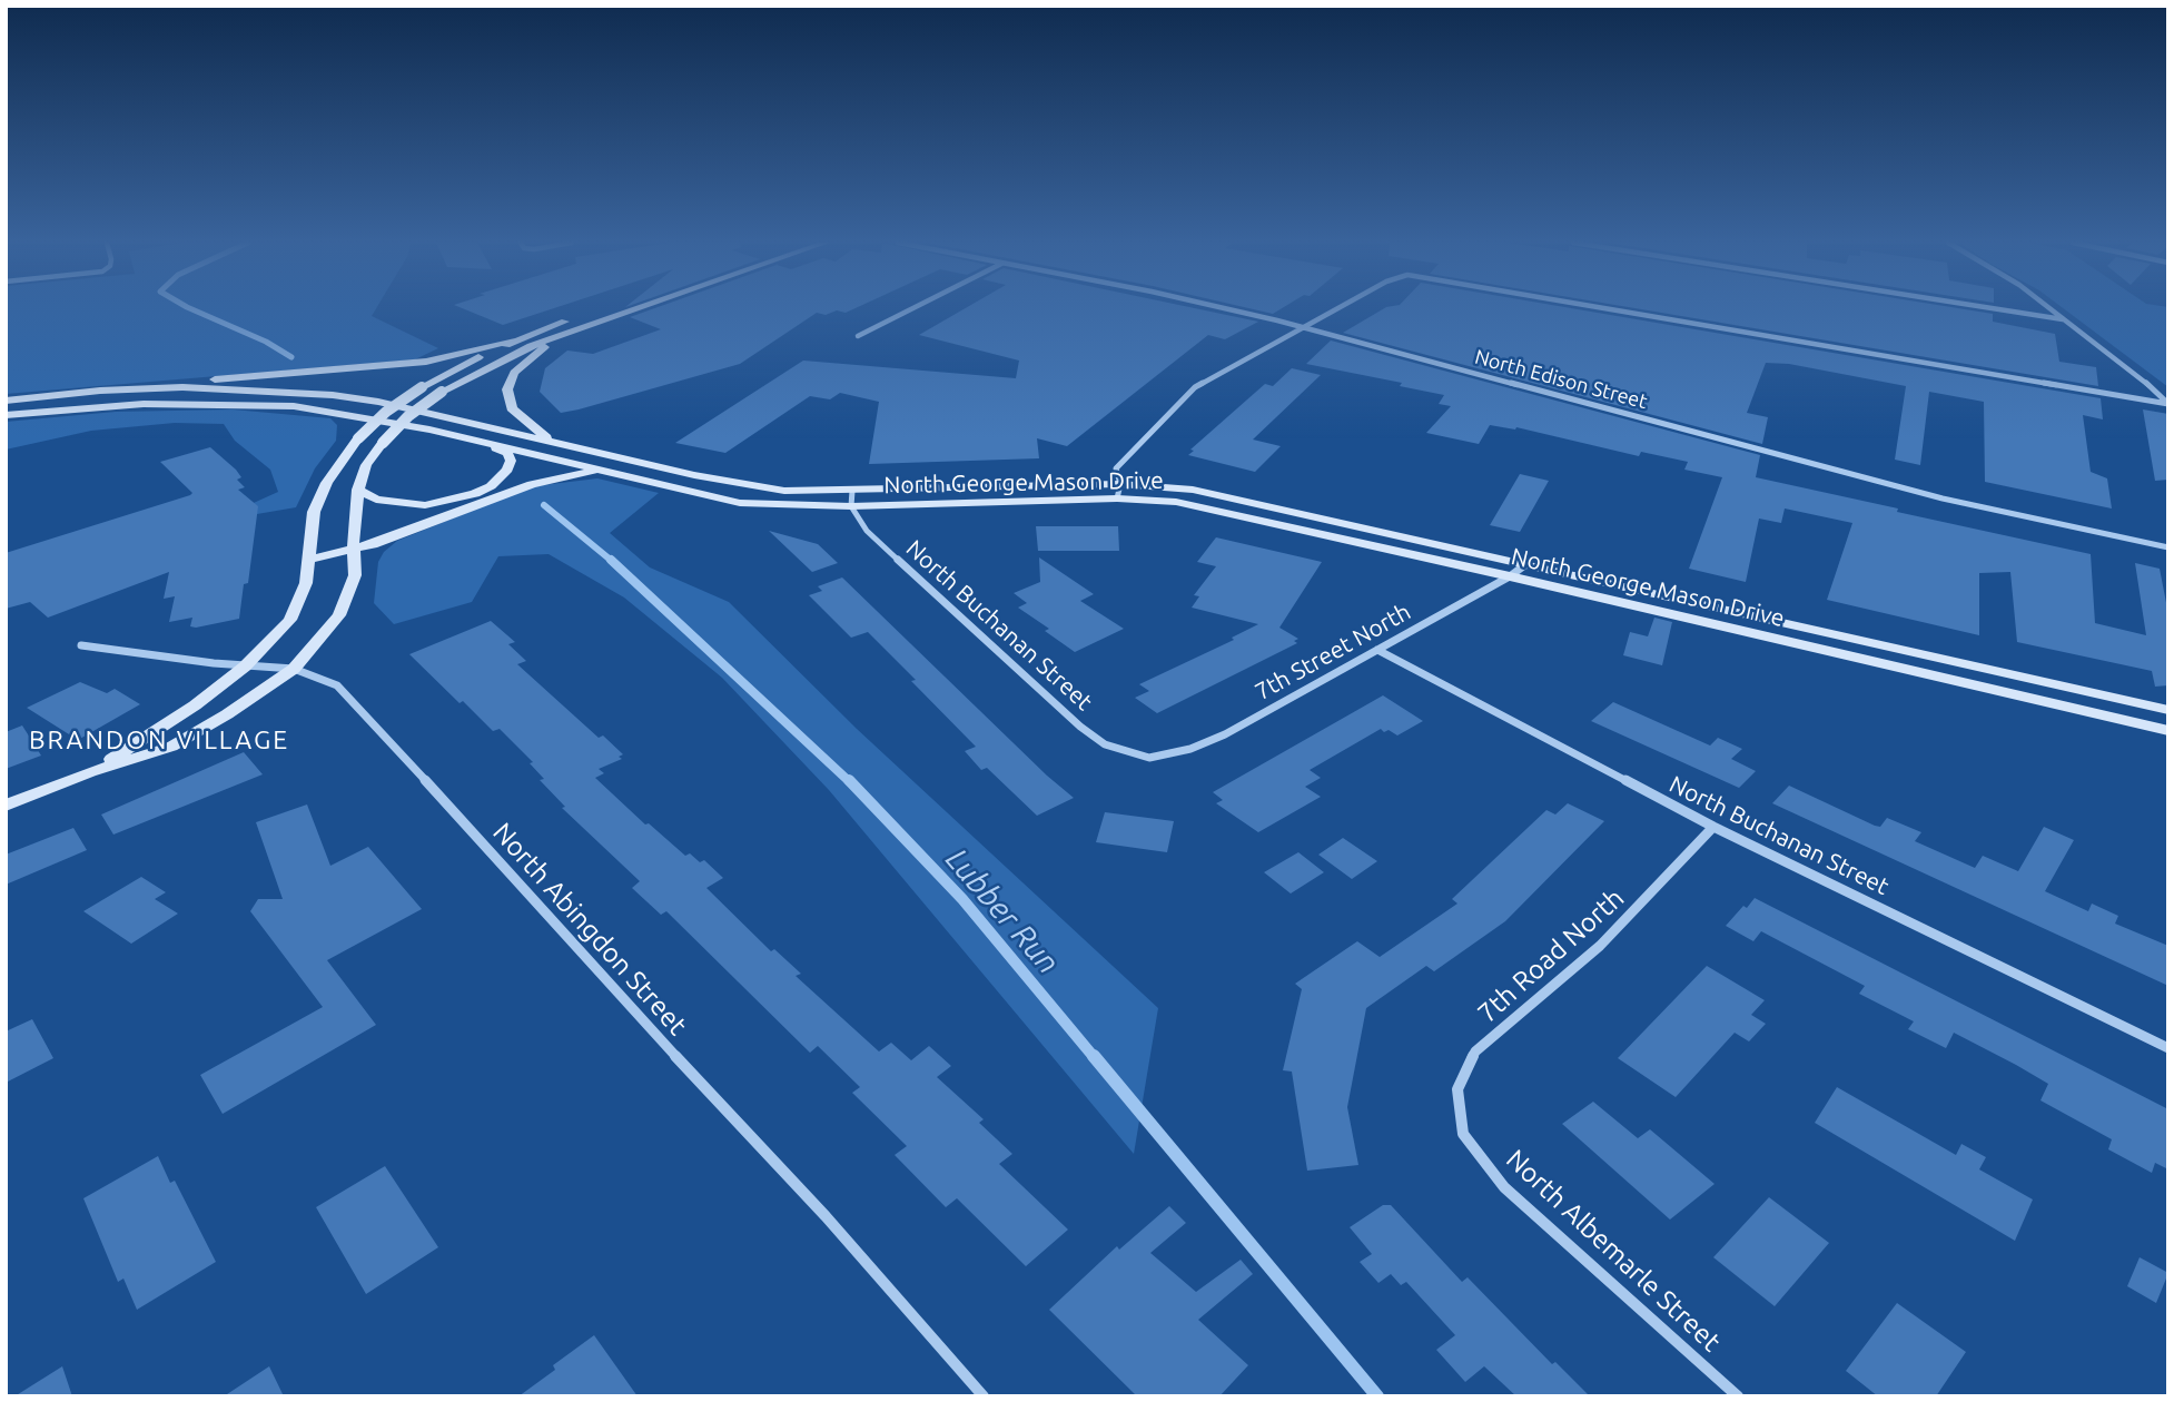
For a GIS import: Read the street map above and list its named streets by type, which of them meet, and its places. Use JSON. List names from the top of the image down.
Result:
{
  "streets": {
    "main road": ["North George Mason Drive"],
    "street": [
      "North Edison Street",
      "North Buchanan Street",
      "7th Street North",
      "North Abingdon Street",
      "7th Road North",
      "North Albemarle Street"
    ]
  },
  "crossings": [
    ["North George Mason Drive", "North Buchanan Street"],
    ["North George Mason Drive", "7th Street North"],
    ["North Buchanan Street", "7th Street North"],
    ["North Buchanan Street", "7th Road North"],
    ["7th Road North", "North Albemarle Street"]
  ],
  "districts": ["BRANDON VILLAGE"],
  "water": ["Lubber Run"]
}
